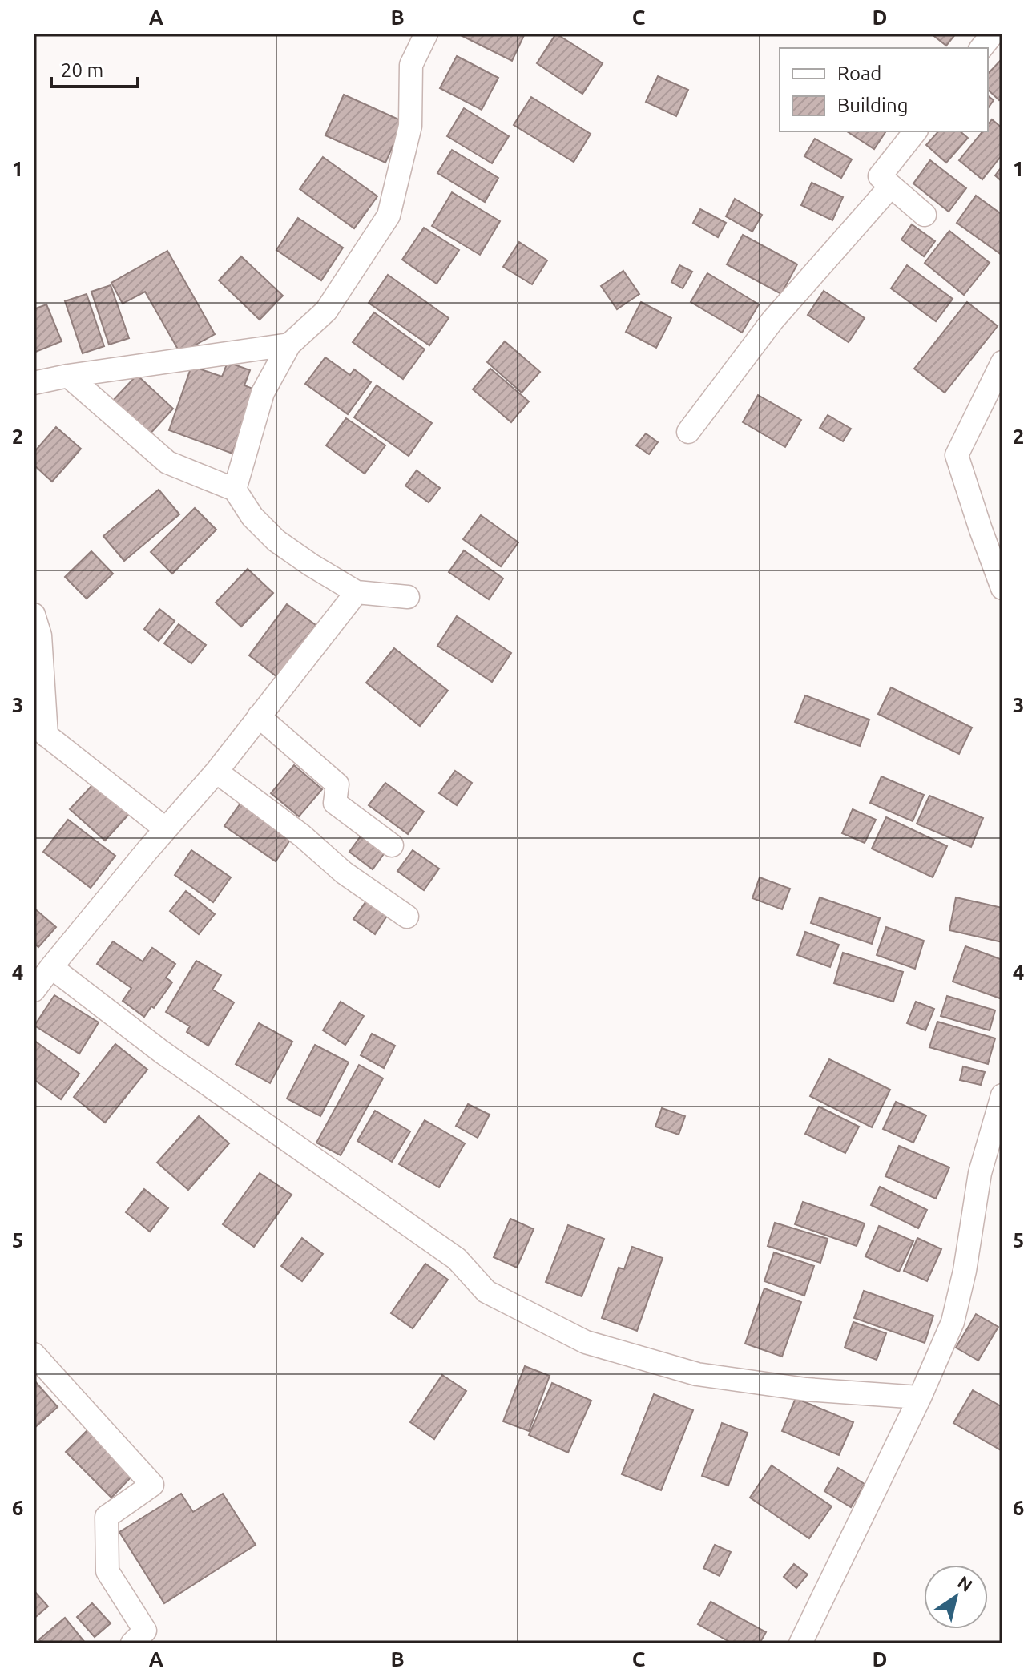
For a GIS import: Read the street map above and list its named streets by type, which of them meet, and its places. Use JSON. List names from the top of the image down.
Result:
{
  "legend": ["Road", "Building"],
  "scale_bar": "20 m",
  "north": "top right",
  "grid": {
    "columns": [
      "A",
      "B",
      "C",
      "D"
    ],
    "rows": [
      "1",
      "2",
      "3",
      "4",
      "5",
      "6"
    ]
  }
}
